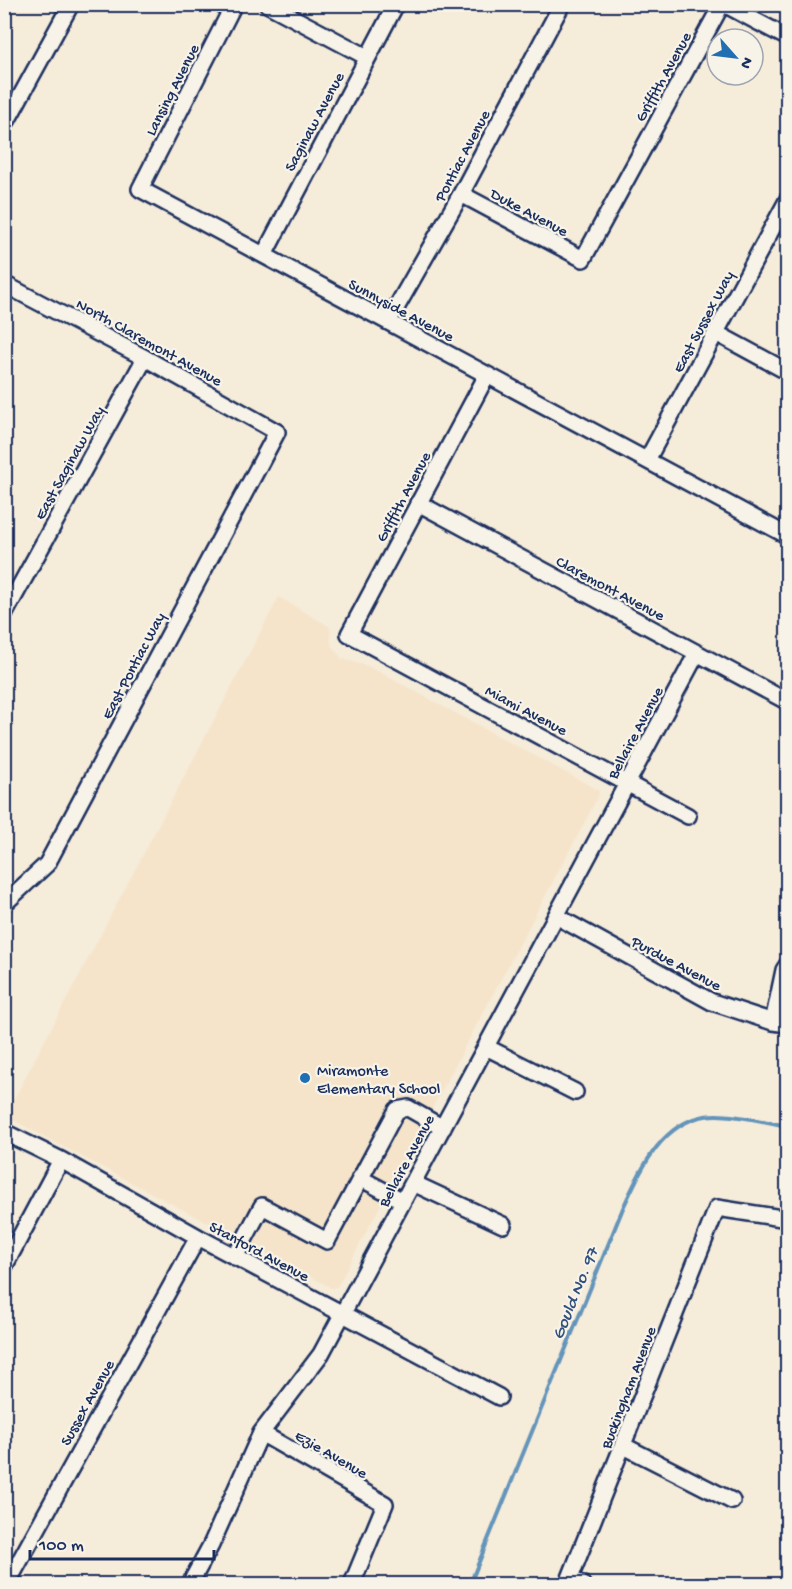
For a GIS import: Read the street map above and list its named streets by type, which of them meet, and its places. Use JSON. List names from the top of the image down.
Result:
{
  "streets": {
    "street": [
      "Griffith Avenue",
      "Lansing Avenue",
      "Saginaw Avenue",
      "Pontiac Avenue",
      "Duke Avenue",
      "Sunnyside Avenue",
      "East Sussex Way",
      "North Claremont Avenue",
      "East Saginaw Way",
      "Claremont Avenue",
      "East Pontiac Way",
      "Miami Avenue",
      "Bellaire Avenue",
      "Purdue Avenue",
      "Stanford Avenue",
      "Buckingham Avenue",
      "Sussex Avenue",
      "Ezie Avenue"
    ]
  },
  "crossings": [
    ["Griffith Avenue", "Duke Avenue"],
    ["Griffith Avenue", "Sunnyside Avenue"],
    ["Griffith Avenue", "Claremont Avenue"],
    ["Griffith Avenue", "Miami Avenue"],
    ["Lansing Avenue", "Sunnyside Avenue"],
    ["Saginaw Avenue", "Sunnyside Avenue"],
    ["Pontiac Avenue", "Duke Avenue"],
    ["Pontiac Avenue", "Sunnyside Avenue"],
    ["Sunnyside Avenue", "East Sussex Way"],
    ["North Claremont Avenue", "East Saginaw Way"],
    ["North Claremont Avenue", "East Pontiac Way"],
    ["Claremont Avenue", "Bellaire Avenue"],
    ["Miami Avenue", "Bellaire Avenue"],
    ["Bellaire Avenue", "Purdue Avenue"],
    ["Bellaire Avenue", "Stanford Avenue"],
    ["Bellaire Avenue", "Ezie Avenue"],
    ["Stanford Avenue", "Sussex Avenue"]
  ],
  "water": ["Gould No. 97"],
  "places": ["Miramonte Elementary School"],
  "scale_bar": "100 m",
  "north": "bottom right"
}
